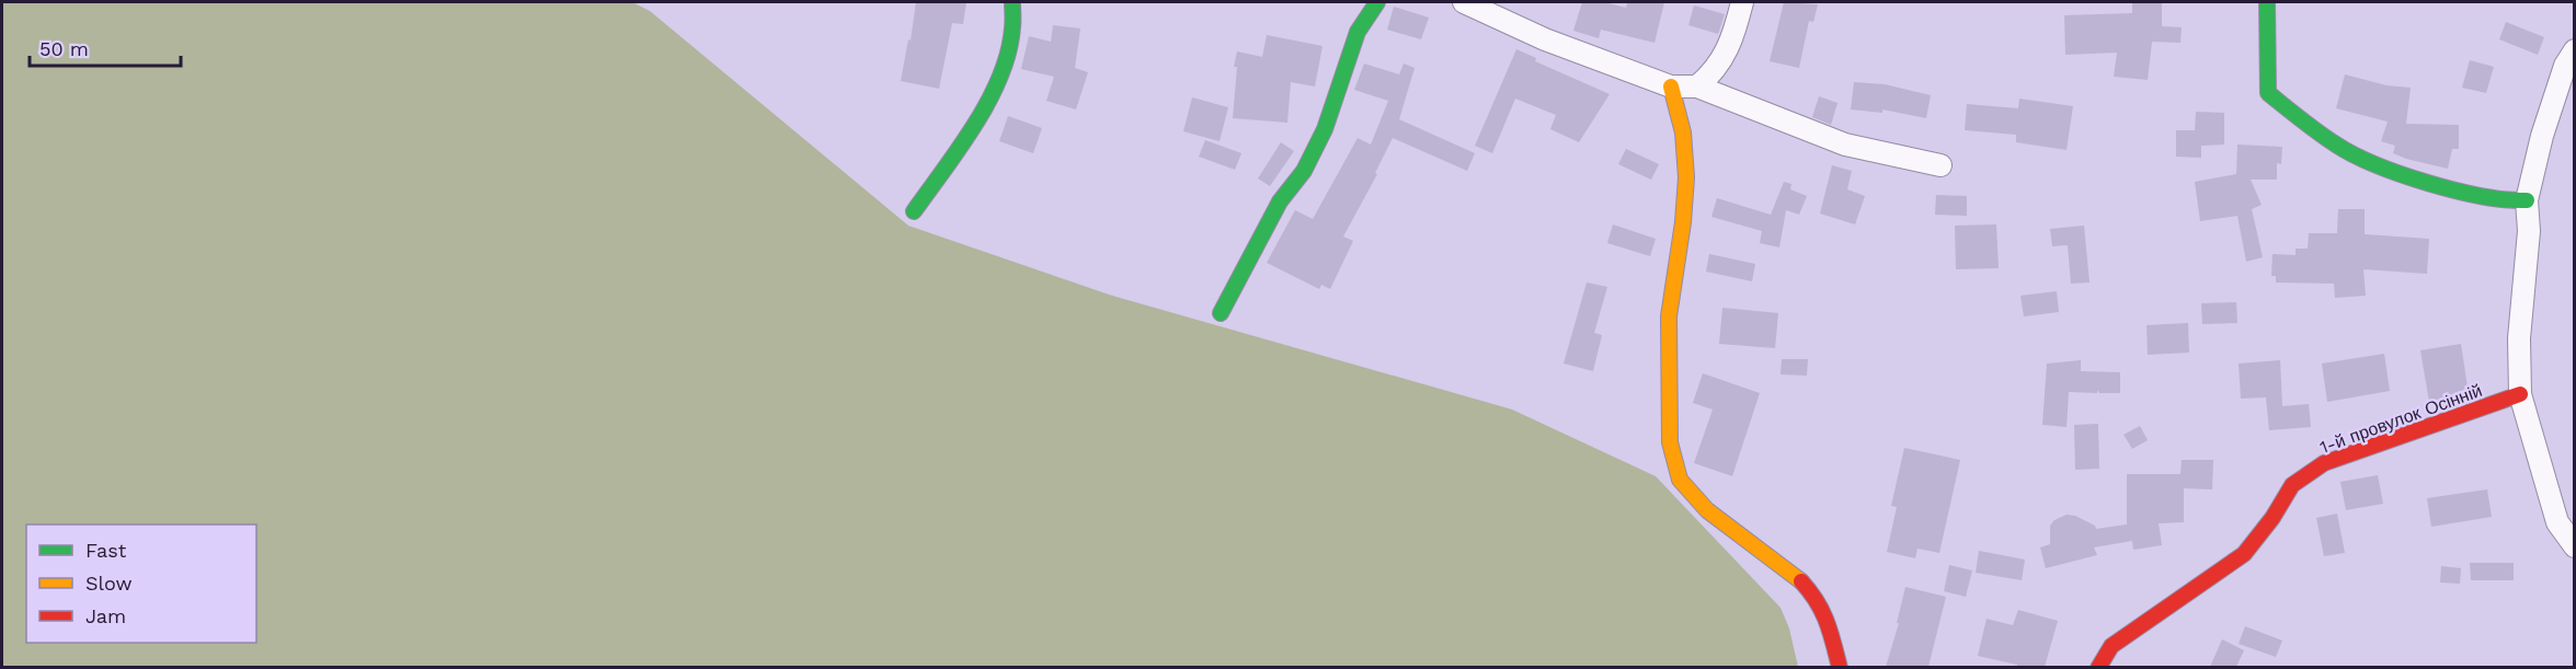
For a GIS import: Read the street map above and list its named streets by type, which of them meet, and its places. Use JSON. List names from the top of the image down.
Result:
{
  "streets": {
    "street": ["1-й провулок Осінній"]
  },
  "legend": ["Fast", "Slow", "Jam"],
  "scale_bar": "50 m"
}
